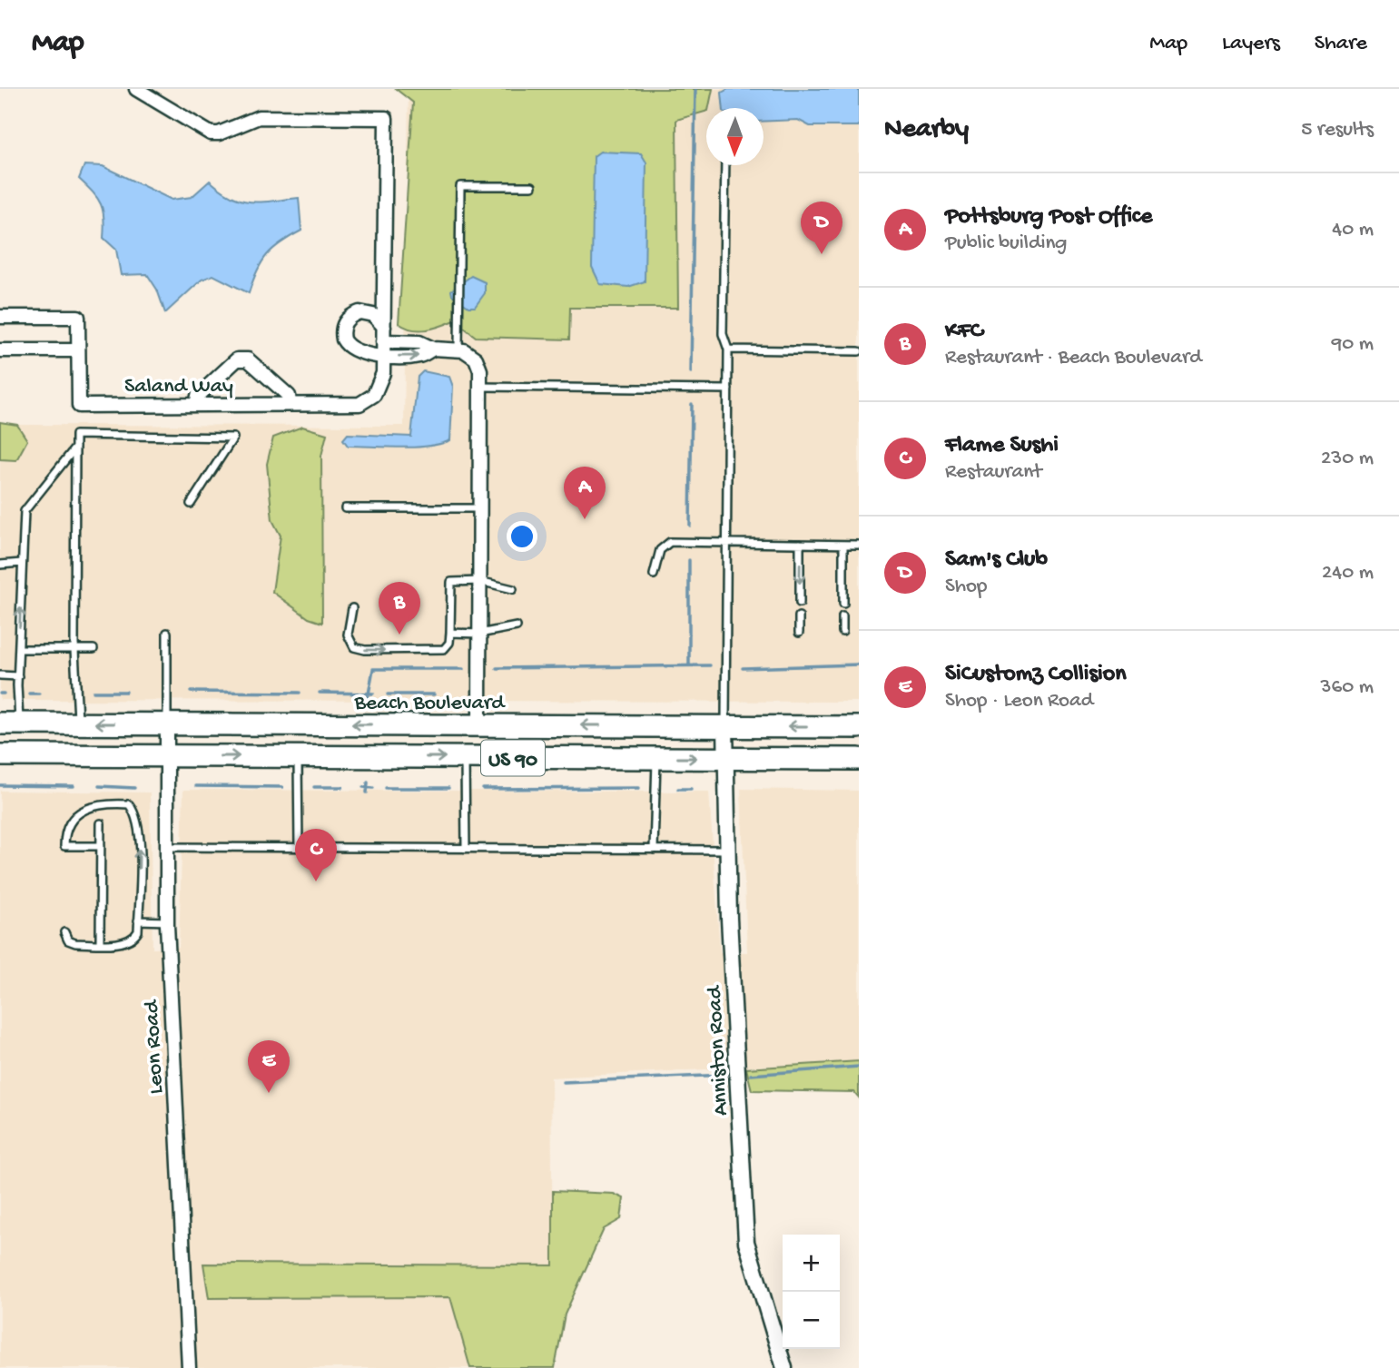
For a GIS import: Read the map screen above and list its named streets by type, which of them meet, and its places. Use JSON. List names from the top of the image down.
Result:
{
  "streets": {
    "highway": ["Beach Boulevard", "US 90"],
    "street": ["Saland Way", "Leon Road", "Anniston Road"]
  },
  "crossings": [
    ["Beach Boulevard", "Leon Road"],
    ["Beach Boulevard", "Anniston Road"],
    ["US 90", "Leon Road"],
    ["US 90", "Anniston Road"]
  ],
  "north": "bottom",
  "page": {
    "header": "Map",
    "nav": ["Map", "Layers", "Share"],
    "heading": ["Nearby", "5 results"],
    "list": [
      {
        "mark": "A",
        "name": "Pottsburg Post Office",
        "note": "Public building",
        "value": "40 m"
      },
      {
        "mark": "B",
        "name": "KFC",
        "note": "Restaurant · Beach Boulevard",
        "value": "90 m"
      },
      {
        "mark": "C",
        "name": "Flame Sushi",
        "note": "Restaurant",
        "value": "230 m"
      },
      {
        "mark": "D",
        "name": "Sam's Club",
        "note": "Shop",
        "value": "240 m"
      },
      {
        "mark": "E",
        "name": "SiCustomz Collision",
        "note": "Shop · Leon Road",
        "value": "360 m"
      }
    ],
    "pins": [
      "D",
      "A",
      "B",
      "C",
      "E"
    ],
    "map_buttons": ["+", "−"]
  }
}
